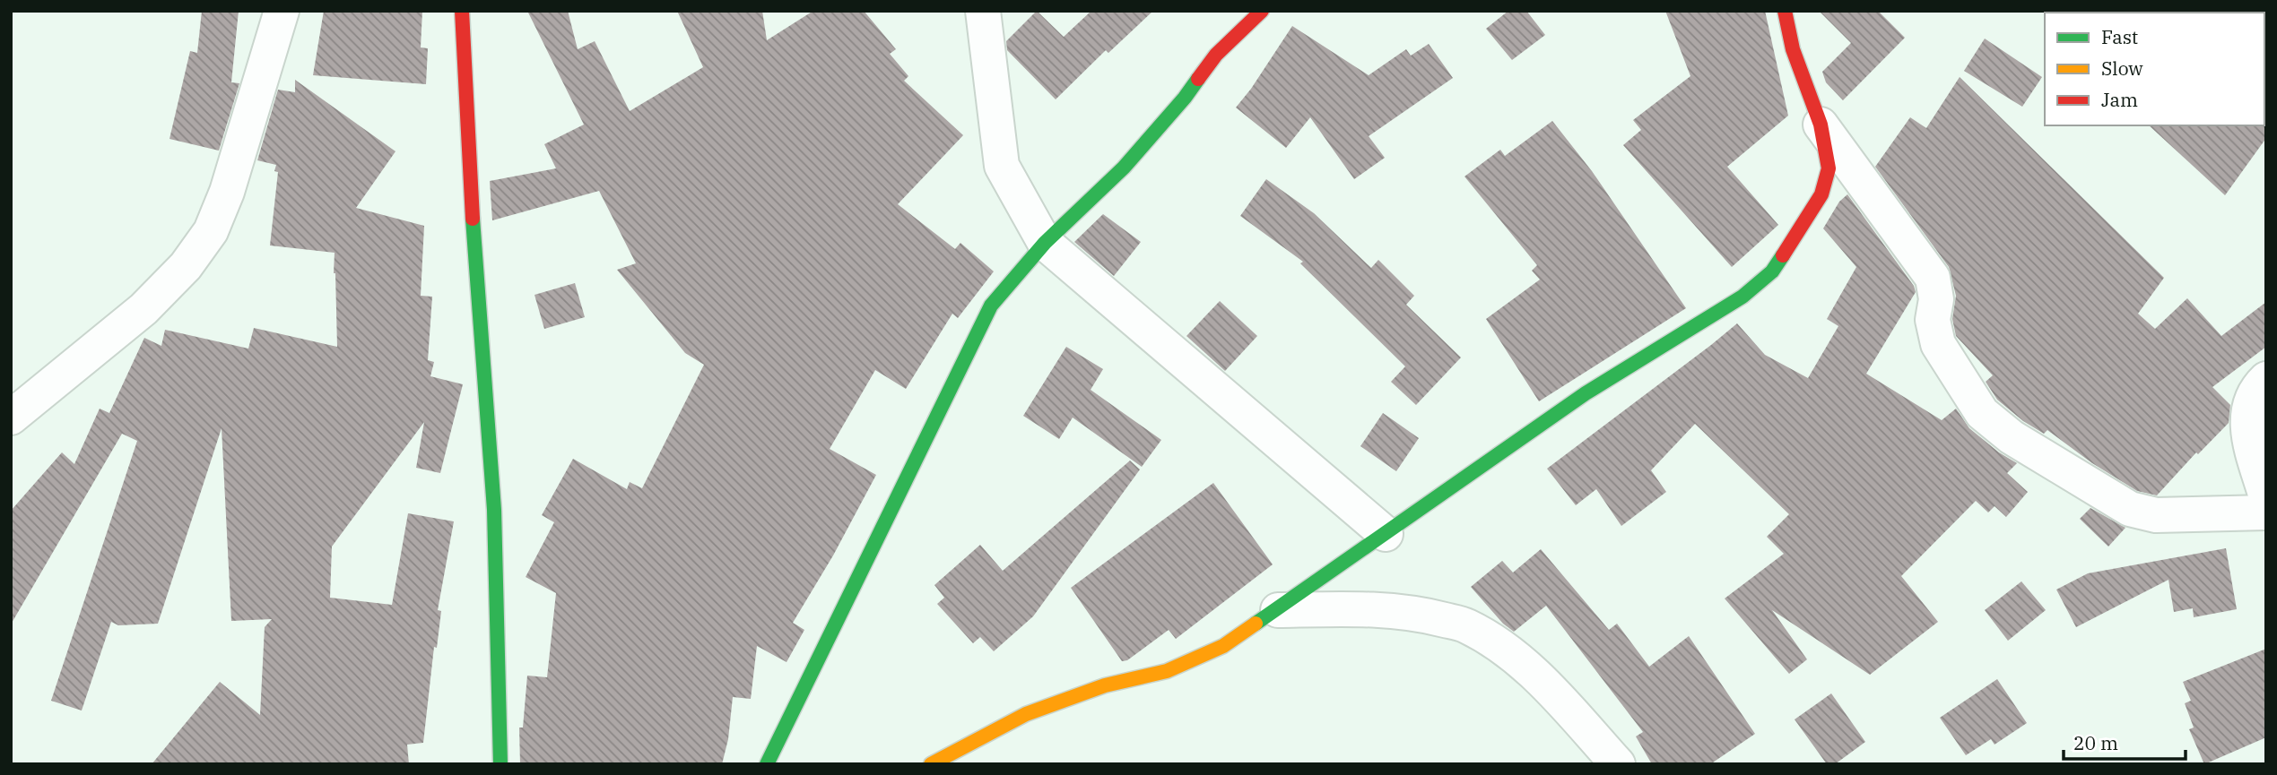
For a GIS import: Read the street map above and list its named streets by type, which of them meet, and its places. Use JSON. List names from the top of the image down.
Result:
{
  "legend": ["Fast", "Slow", "Jam"],
  "scale_bar": "20 m"
}
